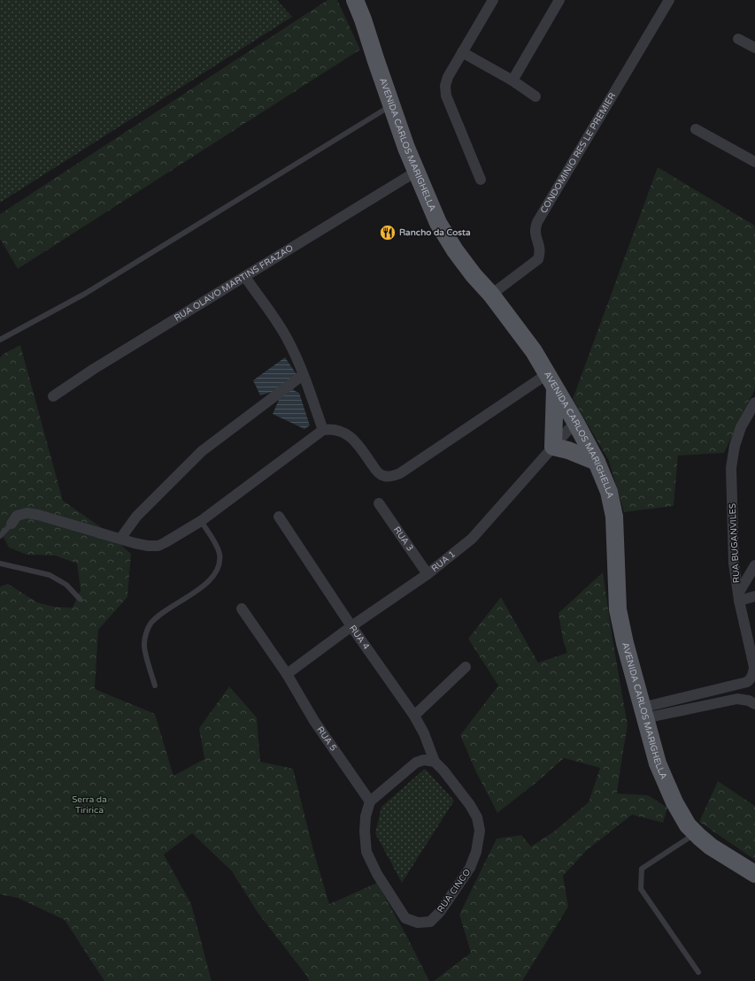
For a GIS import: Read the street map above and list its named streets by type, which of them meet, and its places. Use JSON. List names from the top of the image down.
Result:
{
  "streets": {
    "main road": ["AVENIDA CARLOS MARIGHELLA"],
    "street": [
      "CONDOMINIO RES LE PREMIER",
      "RUA OLAVO MARTINS FRAZAO",
      "RUA 3",
      "RUA BUGANVILES",
      "RUA 1",
      "RUA 4",
      "RUA 5",
      "RUA CINCO"
    ]
  },
  "crossings": [
    ["AVENIDA CARLOS MARIGHELLA", "CONDOMINIO RES LE PREMIER"],
    ["AVENIDA CARLOS MARIGHELLA", "RUA OLAVO MARTINS FRAZAO"],
    ["AVENIDA CARLOS MARIGHELLA", "RUA BUGANVILES"],
    ["AVENIDA CARLOS MARIGHELLA", "RUA 1"],
    ["RUA 3", "RUA 1"],
    ["RUA 1", "RUA 4"],
    ["RUA 1", "RUA 5"],
    ["RUA 4", "RUA CINCO"],
    ["RUA 5", "RUA CINCO"]
  ],
  "parks": ["Serra da Tiririca"],
  "places": {
    "restaurant": ["Rancho da Costa"]
  }
}
